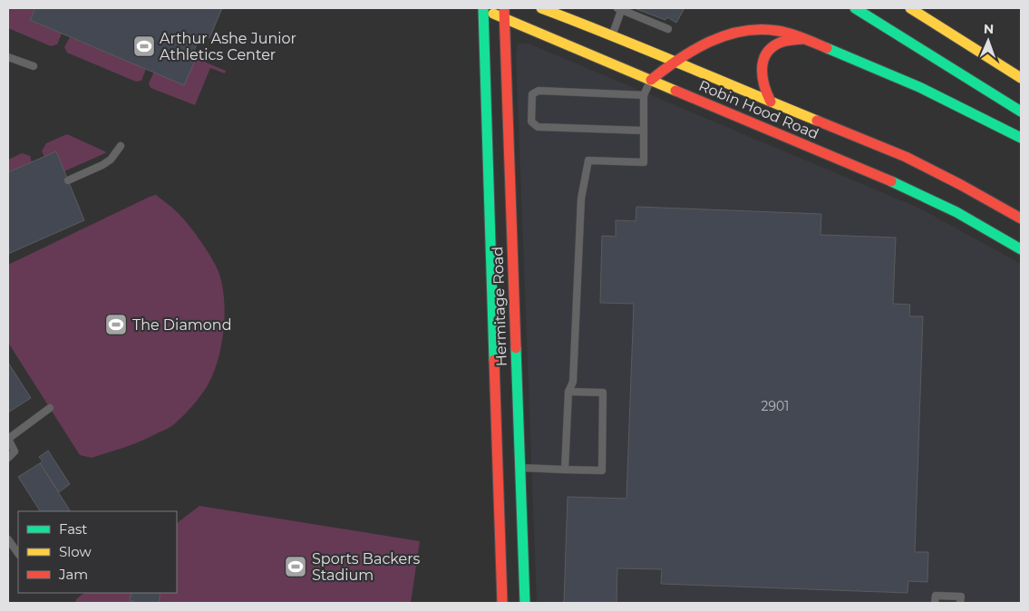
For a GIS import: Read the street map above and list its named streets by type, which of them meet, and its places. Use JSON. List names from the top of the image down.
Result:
{
  "streets": {
    "main road": ["Robin Hood Road", "Hermitage Road"]
  },
  "crossings": [
    ["Robin Hood Road", "Hermitage Road"]
  ],
  "places": {
    "sports": ["Arthur Ashe Junior Athletics Center", "The Diamond", "Sports Backers Stadium"]
  },
  "house_numbers": ["2901"],
  "legend": ["Fast", "Slow", "Jam"],
  "north": "top"
}
